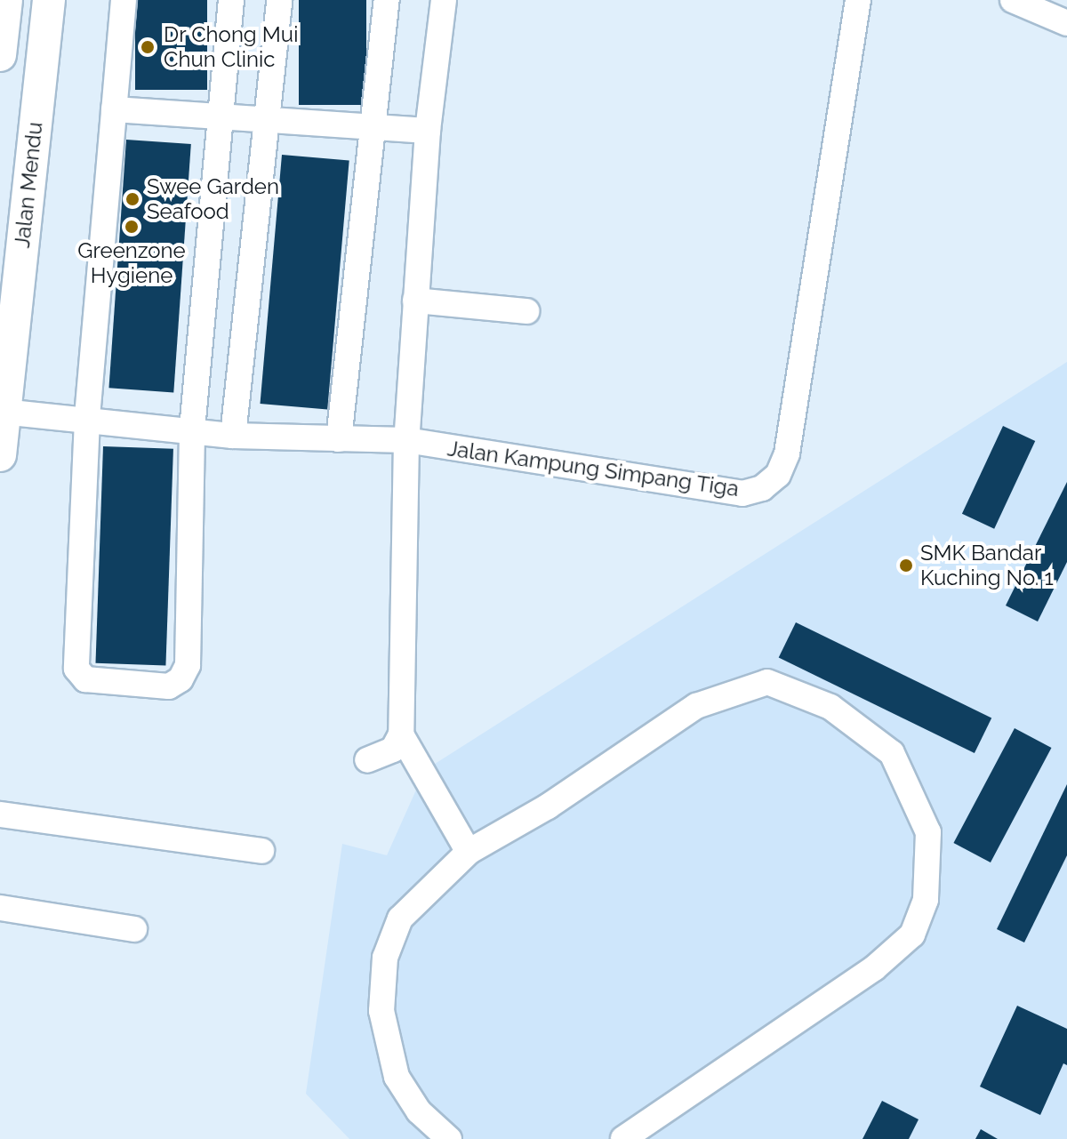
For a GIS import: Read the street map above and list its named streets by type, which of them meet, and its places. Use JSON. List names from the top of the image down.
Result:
{
  "streets": {
    "main road": ["Jalan Mendu"],
    "street": ["Jalan Kampung Simpang Tiga"]
  },
  "places": [
    "Dr Chong Mui Chun Clinic",
    "Swee Garden Seafood",
    "Greenzone Hygiene",
    "SMK Bandar Kuching No. 1"
  ]
}
